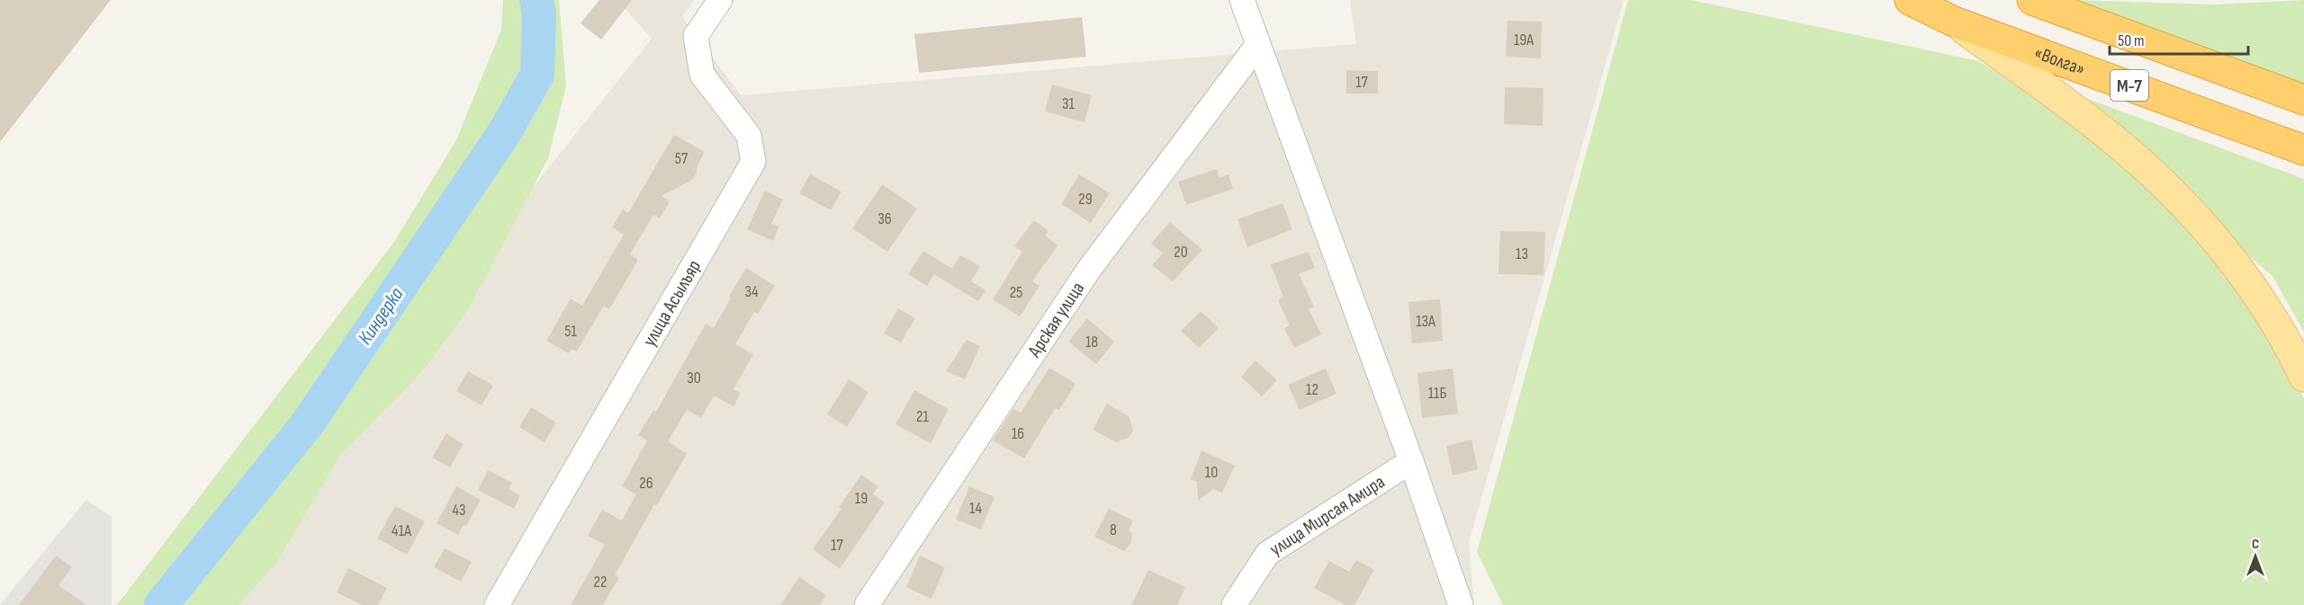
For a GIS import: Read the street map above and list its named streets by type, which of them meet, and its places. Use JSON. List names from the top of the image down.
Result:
{
  "streets": {
    "highway": ["«Волга»", "М-7"],
    "street": ["улица Асылъяр", "Арская улица", "улица Мирсая Амира"]
  },
  "water": ["Киндерка"],
  "house_numbers": [
    "19А",
    "17",
    "31",
    "57",
    "29",
    "36",
    "20",
    "13",
    "34",
    "25",
    "13А",
    "51",
    "18",
    "30",
    "12",
    "11Б",
    "21",
    "16",
    "10",
    "26",
    "19",
    "14",
    "43",
    "8",
    "41А",
    "17",
    "22"
  ],
  "scale_bar": "50 m",
  "north": "top"
}
